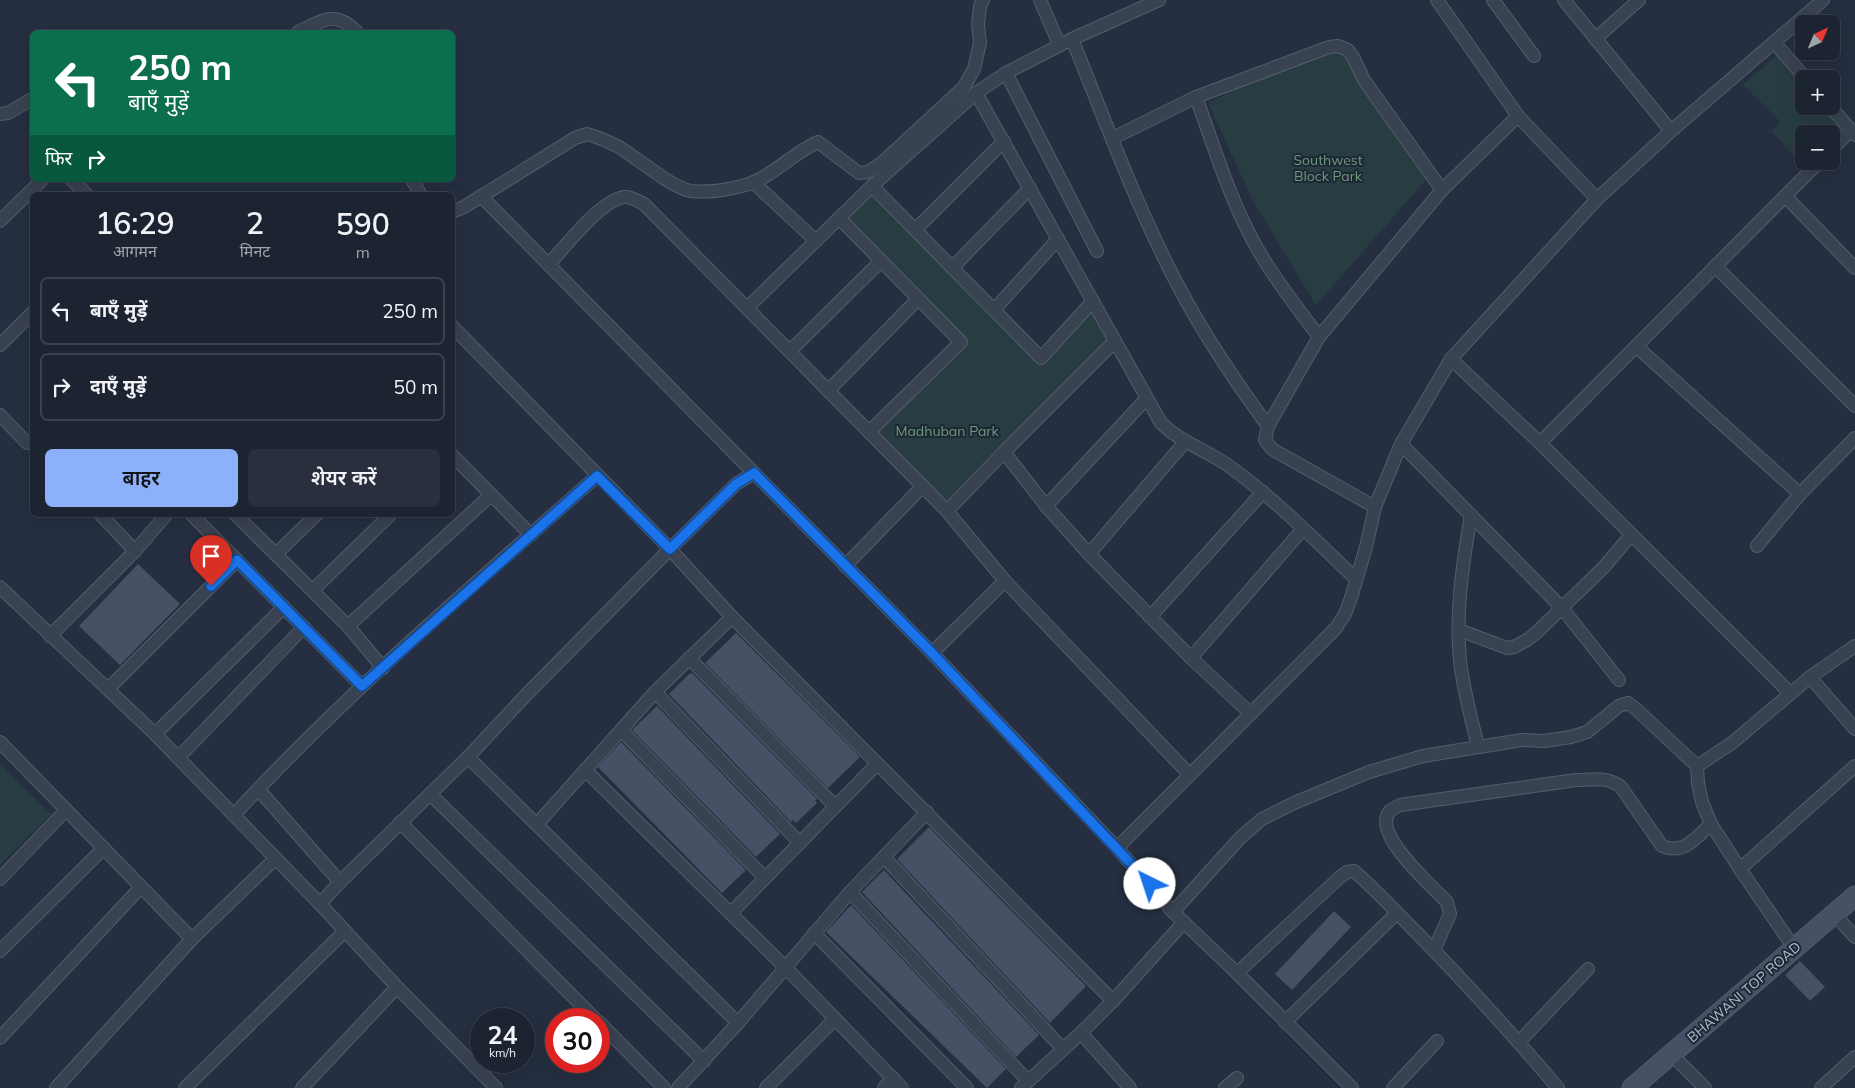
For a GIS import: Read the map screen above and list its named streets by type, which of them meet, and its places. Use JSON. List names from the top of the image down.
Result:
{
  "streets": {
    "street": ["BHAWANI TOP ROAD"]
  },
  "parks": ["Southwest Block Park", "Madhuban Park"],
  "north": "top right",
  "page": {
    "map_buttons": ["+", "−"],
    "turn": ["250 m", "बाएँ मुड़ें"],
    "then": "फिर",
    "eta": [
      "16:29",
      "आगमन",
      "2",
      "मिनट",
      "590",
      "m"
    ],
    "list": [
      {
        "name": "बाएँ मुड़ें",
        "value": "250 m"
      },
      {
        "name": "दाएँ मुड़ें",
        "value": "50 m"
      }
    ],
    "buttons": ["बाहर", "शेयर करें"],
    "speed": "24 km/h",
    "limit": "30"
  }
}
